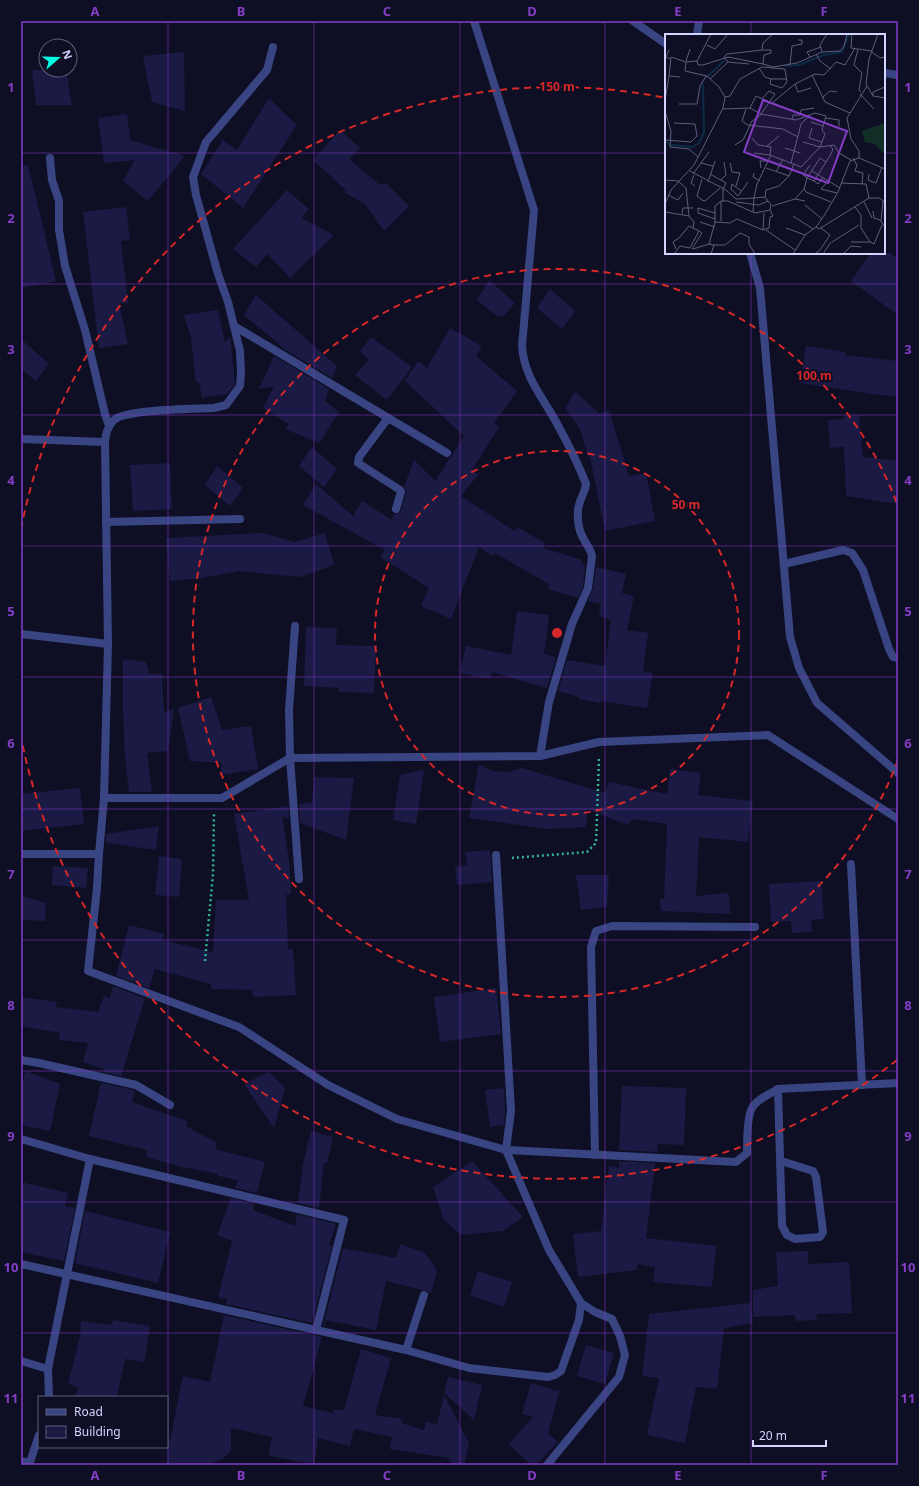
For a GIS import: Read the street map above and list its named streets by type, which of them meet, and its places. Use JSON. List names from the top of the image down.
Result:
{
  "legend": ["Road", "Building"],
  "scale_bar": "20 m",
  "north": "right",
  "grid": {
    "columns": [
      "A",
      "B",
      "C",
      "D",
      "E",
      "F"
    ],
    "rows": [
      "1",
      "2",
      "3",
      "4",
      "5",
      "6",
      "7",
      "8",
      "9",
      "10",
      "11"
    ]
  },
  "rings": ["150 m", "100 m", "50 m"]
}
